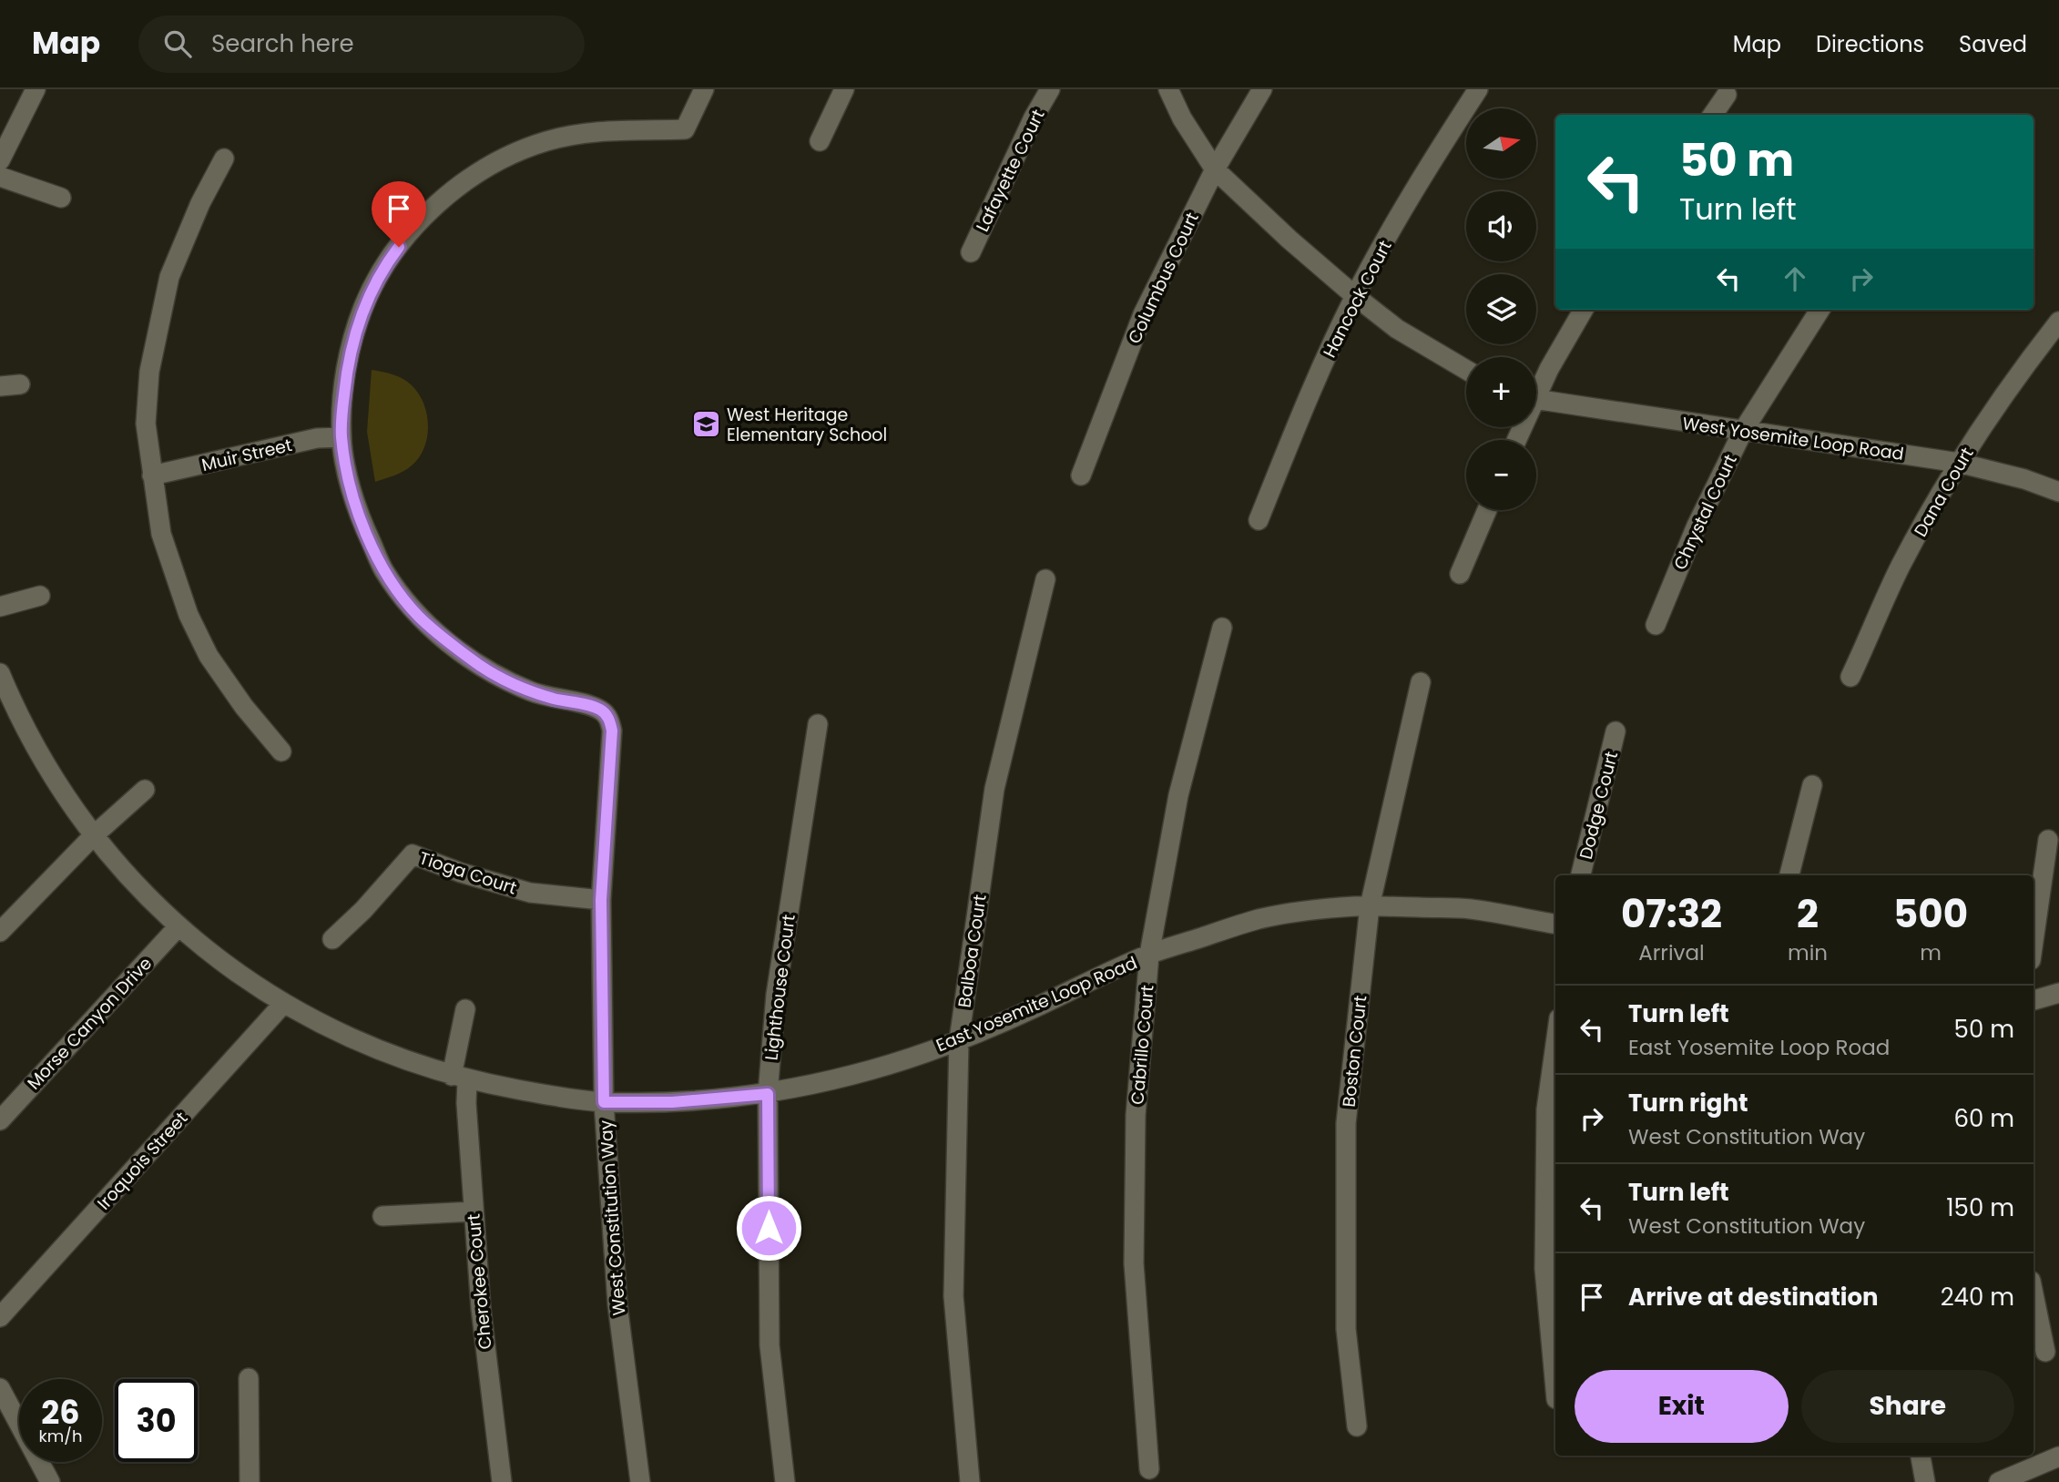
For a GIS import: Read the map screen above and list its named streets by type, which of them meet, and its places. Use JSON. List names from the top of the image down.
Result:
{
  "streets": {
    "street": [
      "Lafayette Court",
      "Columbus Court",
      "Hancock Court",
      "West Yosemite Loop Road",
      "Muir Street",
      "Dana Court",
      "Chrystal Court",
      "Dodge Court",
      "Tioga Court",
      "Balboa Court",
      "Lighthouse Court",
      "East Yosemite Loop Road",
      "Morse Canyon Drive",
      "Cabrillo Court",
      "Boston Court",
      "Iroquois Street",
      "West Constitution Way",
      "Cherokee Court"
    ]
  },
  "crossings": [
    ["West Yosemite Loop Road", "Dana Court"],
    ["West Yosemite Loop Road", "Chrystal Court"],
    ["Muir Street", "West Constitution Way"],
    ["Tioga Court", "West Constitution Way"],
    ["Balboa Court", "East Yosemite Loop Road"],
    ["Lighthouse Court", "East Yosemite Loop Road"],
    ["East Yosemite Loop Road", "Morse Canyon Drive"],
    ["East Yosemite Loop Road", "Cabrillo Court"],
    ["East Yosemite Loop Road", "Boston Court"],
    ["East Yosemite Loop Road", "Iroquois Street"],
    ["East Yosemite Loop Road", "West Constitution Way"],
    ["East Yosemite Loop Road", "Cherokee Court"]
  ],
  "places": {
    "school or university": ["West Heritage Elementary School"]
  },
  "north": "right",
  "page": {
    "header": "Map",
    "search": "Search here",
    "nav": ["Map", "Directions", "Saved"],
    "map_buttons": ["+", "−"],
    "turn": ["50 m", "Turn left"],
    "eta": [
      "07:32",
      "Arrival",
      "2",
      "min",
      "500",
      "m"
    ],
    "list": [
      {
        "name": "Turn left",
        "note": "East Yosemite Loop Road",
        "value": "50 m"
      },
      {
        "name": "Turn right",
        "note": "West Constitution Way",
        "value": "60 m"
      },
      {
        "name": "Turn left",
        "note": "West Constitution Way",
        "value": "150 m"
      },
      {
        "name": "Arrive at destination",
        "value": "240 m"
      }
    ],
    "buttons": ["Exit", "Share"],
    "speed": "26 km/h",
    "limit": "30"
  }
}
